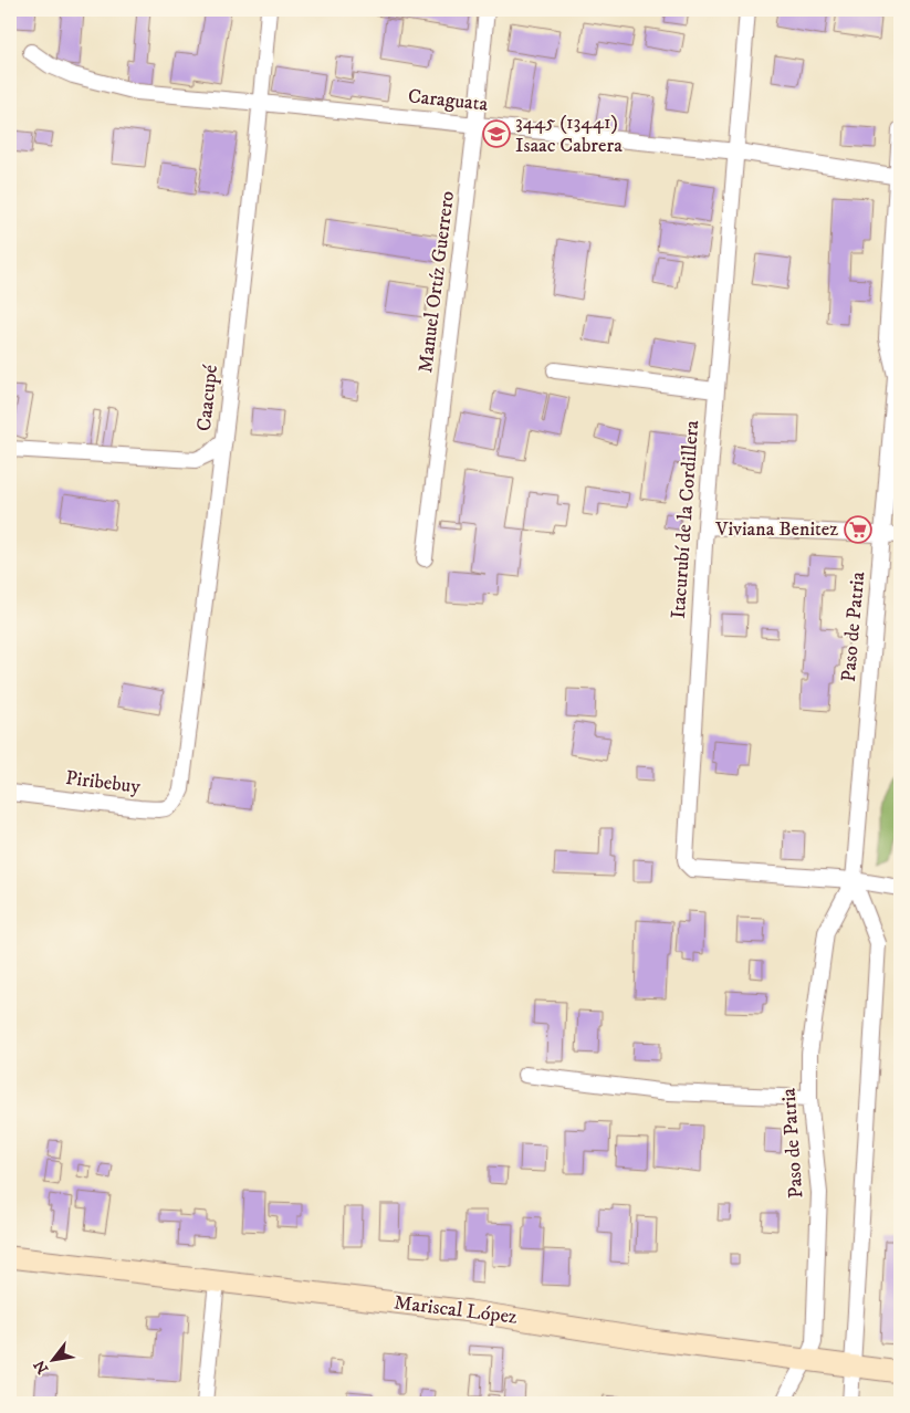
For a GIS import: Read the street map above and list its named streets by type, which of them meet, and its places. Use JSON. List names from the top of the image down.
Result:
{
  "streets": {
    "street": [
      "Caraguata",
      "Manuel Ortíz Guerrero",
      "Caacupé",
      "Itacurubí de la Cordillera",
      "Paso de Patria",
      "Piribebuy",
      "Mariscal López"
    ]
  },
  "crossings": [
    ["Caraguata", "Manuel Ortíz Guerrero"],
    ["Caraguata", "Caacupé"],
    ["Caraguata", "Itacurubí de la Cordillera"],
    ["Caraguata", "Paso de Patria"],
    ["Caacupé", "Piribebuy"],
    ["Itacurubí de la Cordillera", "Paso de Patria"],
    ["Paso de Patria", "Mariscal López"]
  ],
  "places": {
    "school or university": ["3445 (13441) Isaac Cabrera"],
    "supermarket": ["Viviana Benitez"]
  },
  "north": "bottom left"
}
